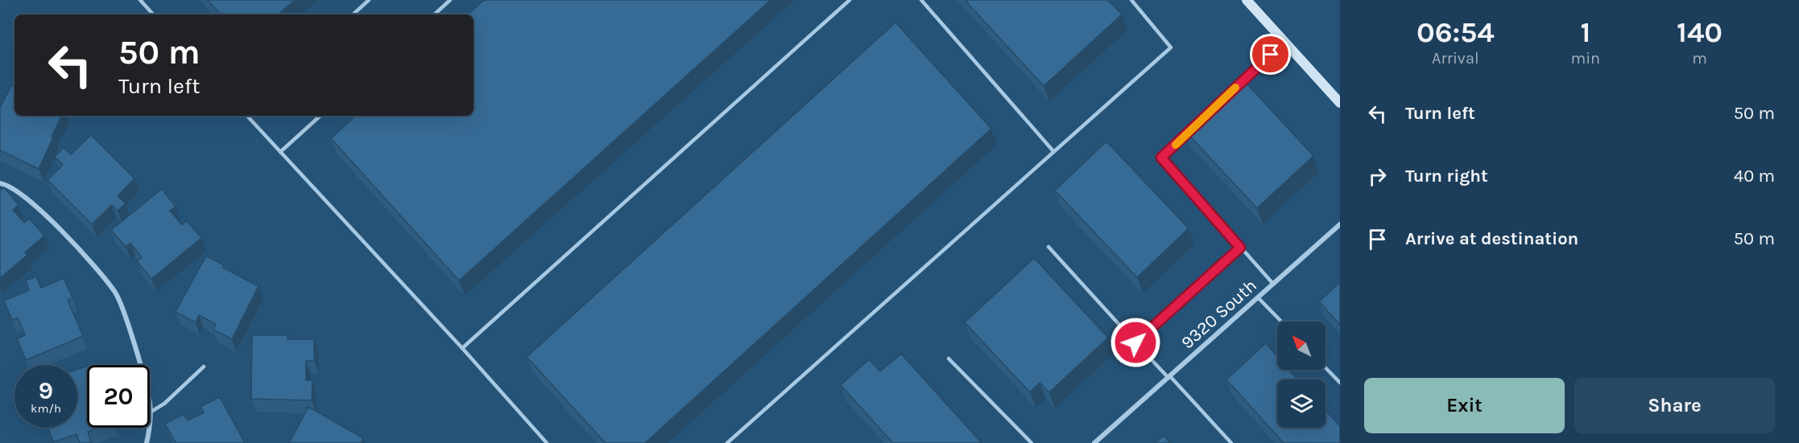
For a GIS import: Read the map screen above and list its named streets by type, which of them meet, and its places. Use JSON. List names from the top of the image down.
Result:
{
  "streets": {
    "street": ["9320 South"]
  },
  "north": "top left",
  "page": {
    "eta": [
      "06:54",
      "Arrival",
      "1",
      "min",
      "140",
      "m"
    ],
    "turn": ["50 m", "Turn left"],
    "list": [
      {
        "name": "Turn left",
        "value": "50 m"
      },
      {
        "name": "Turn right",
        "value": "40 m"
      },
      {
        "name": "Arrive at destination",
        "value": "50 m"
      }
    ],
    "speed": "9 km/h",
    "limit": "20",
    "buttons": ["Exit", "Share"]
  }
}
